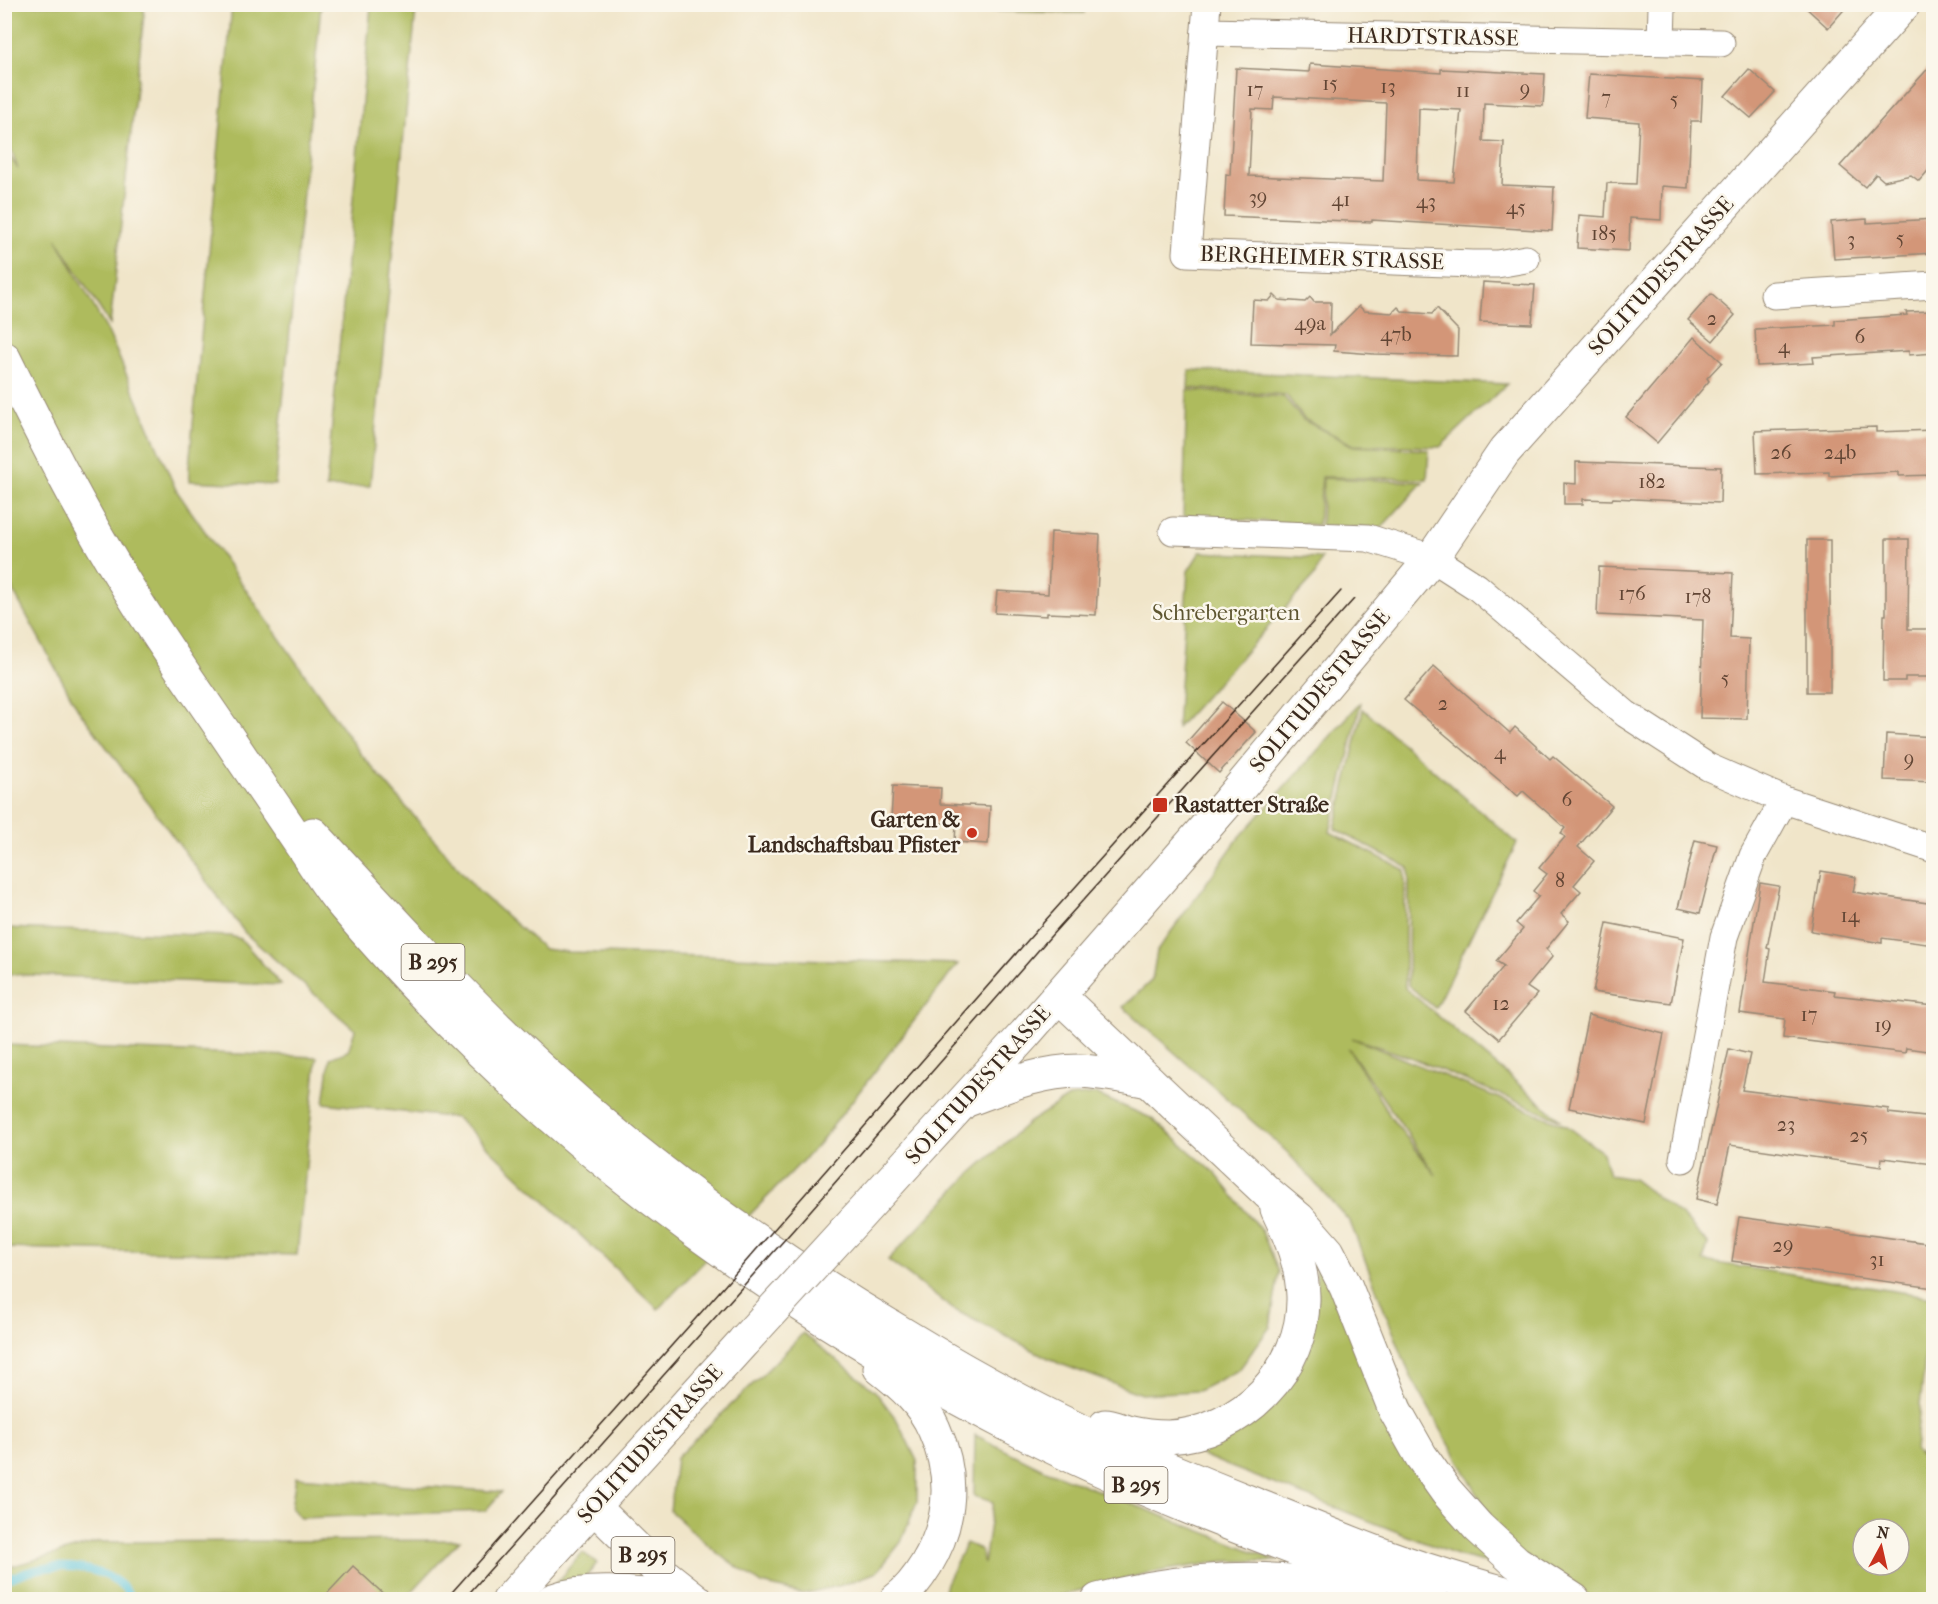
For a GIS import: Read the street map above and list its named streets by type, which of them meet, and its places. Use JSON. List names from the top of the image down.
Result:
{
  "streets": {
    "main road": ["SOLITUDESTRASSE", "B 295"],
    "street": ["HARDTSTRASSE", "BERGHEIMER STRASSE"]
  },
  "crossings": [
    ["HARDTSTRASSE", "BERGHEIMER STRASSE"],
    ["SOLITUDESTRASSE", "B 295"]
  ],
  "parks": ["Schrebergarten"],
  "places": {
    "transit": ["Rastatter Straße"],
    "other": ["Garten & Landschaftsbau Pfister"]
  },
  "house_numbers": [
    "15",
    "13",
    "17",
    "9",
    "11",
    "7",
    "5",
    "39",
    "41",
    "43",
    "45",
    "185",
    "5",
    "3",
    "2",
    "49a",
    "47b",
    "6",
    "4",
    "26",
    "24b",
    "182",
    "176",
    "178",
    "5",
    "2",
    "4",
    "9",
    "6",
    "8",
    "14",
    "12",
    "17",
    "19",
    "23",
    "25",
    "29",
    "31"
  ],
  "north": "top"
}
